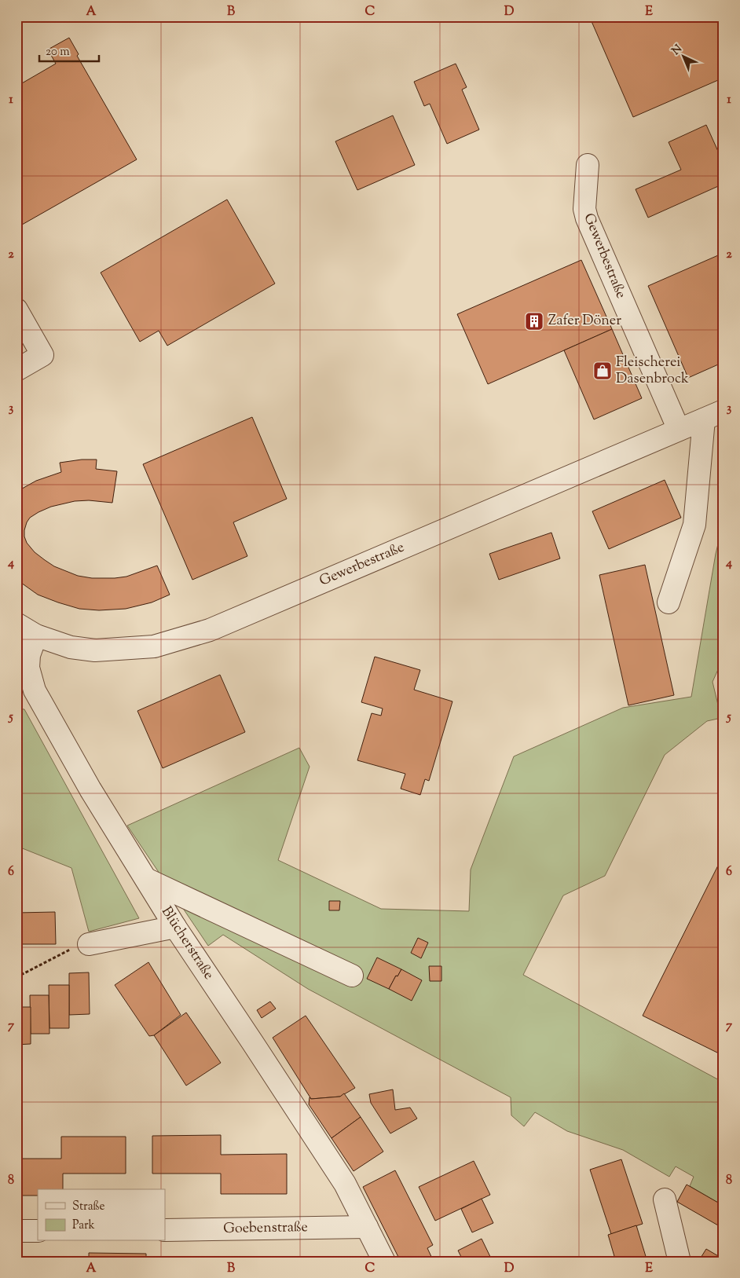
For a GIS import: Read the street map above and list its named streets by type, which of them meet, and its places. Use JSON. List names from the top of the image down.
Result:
{
  "streets": {
    "street": ["Gewerbestraße", "Blücherstraße", "Goebenstraße"]
  },
  "crossings": [
    ["Gewerbestraße", "Blücherstraße"],
    ["Blücherstraße", "Goebenstraße"]
  ],
  "places": {
    "building": ["Zafer Döner"],
    "shop": ["Fleischerei Dasenbrock"]
  },
  "legend": ["Straße", "Park"],
  "scale_bar": "20 m",
  "north": "top left",
  "grid": {
    "columns": [
      "A",
      "B",
      "C",
      "D",
      "E"
    ],
    "rows": [
      "1",
      "2",
      "3",
      "4",
      "5",
      "6",
      "7",
      "8"
    ]
  }
}
